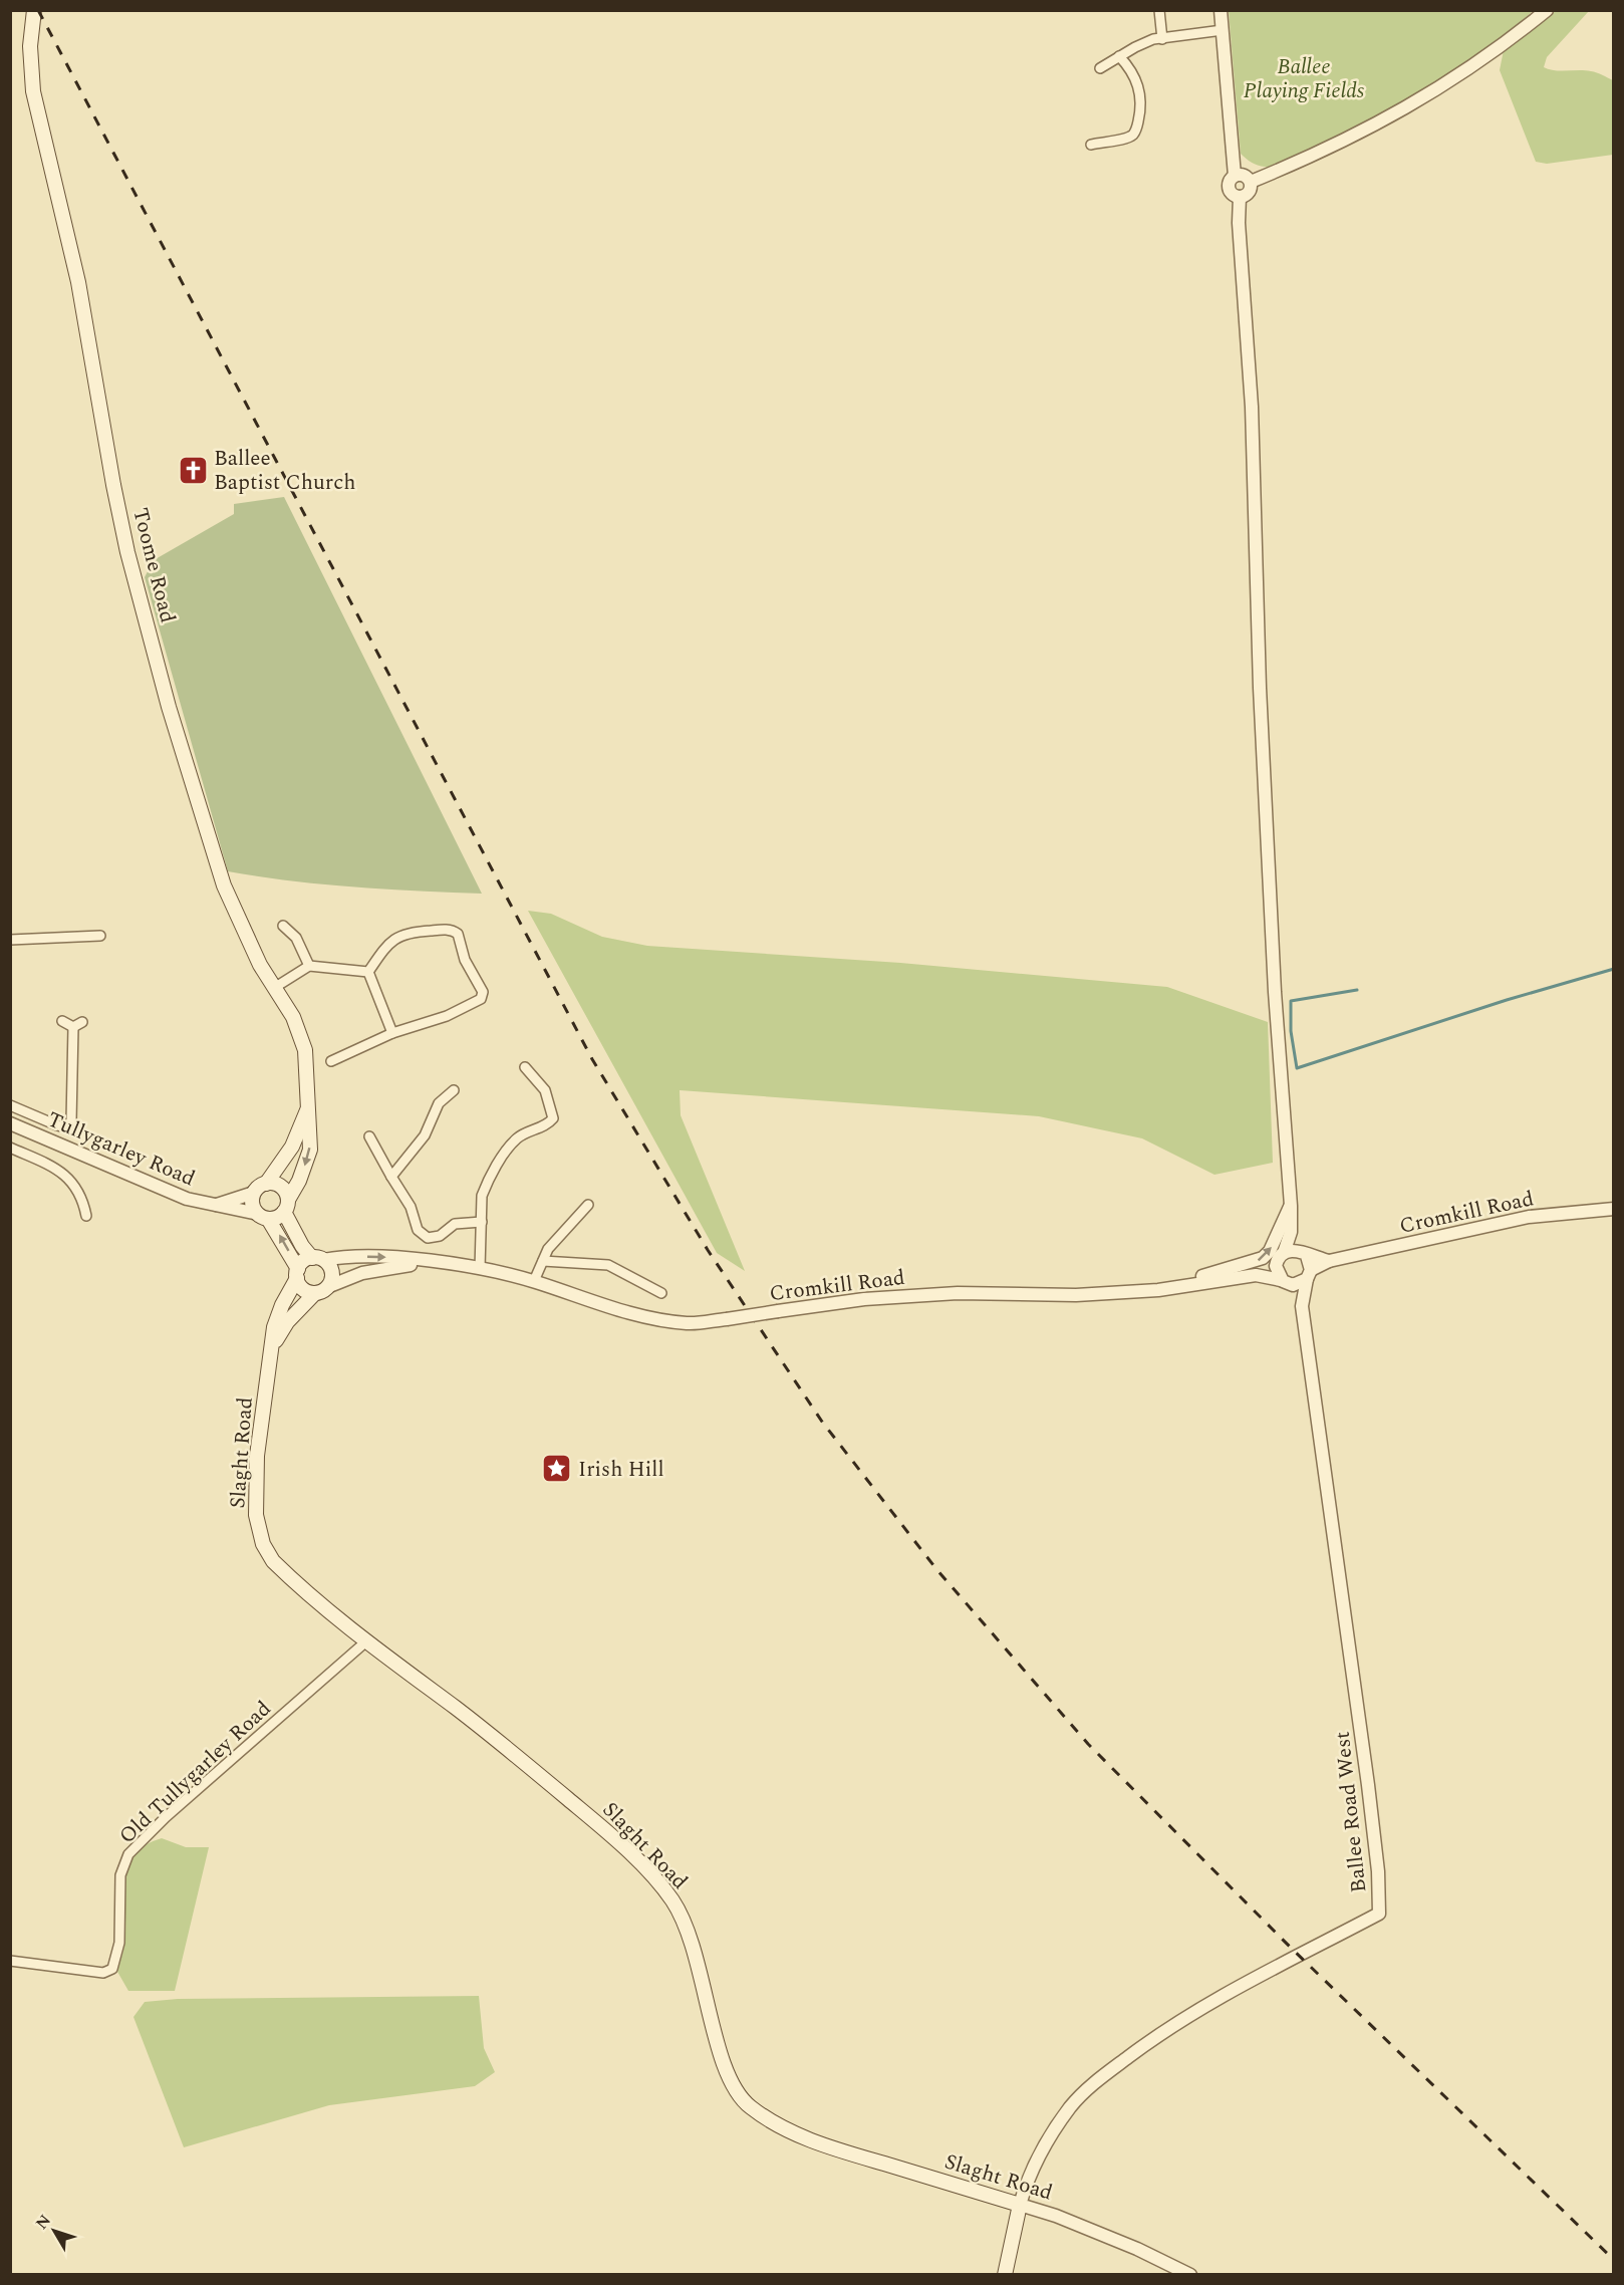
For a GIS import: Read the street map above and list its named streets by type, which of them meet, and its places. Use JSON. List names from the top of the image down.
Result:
{
  "streets": {
    "main road": ["Toome Road", "Slaght Road"],
    "street": [
      "Tullygarley Road",
      "Cromkill Road",
      "Old Tullygarley Road",
      "Ballee Road West"
    ]
  },
  "crossings": [
    ["Toome Road", "Tullygarley Road"],
    ["Cromkill Road", "Slaght Road"],
    ["Cromkill Road", "Ballee Road West"],
    ["Slaght Road", "Old Tullygarley Road"],
    ["Slaght Road", "Ballee Road West"]
  ],
  "parks": ["Ballee Playing Fields"],
  "places": {
    "church": ["Ballee Baptist Church"],
    "place": ["Irish Hill"]
  },
  "north": "top left"
}
